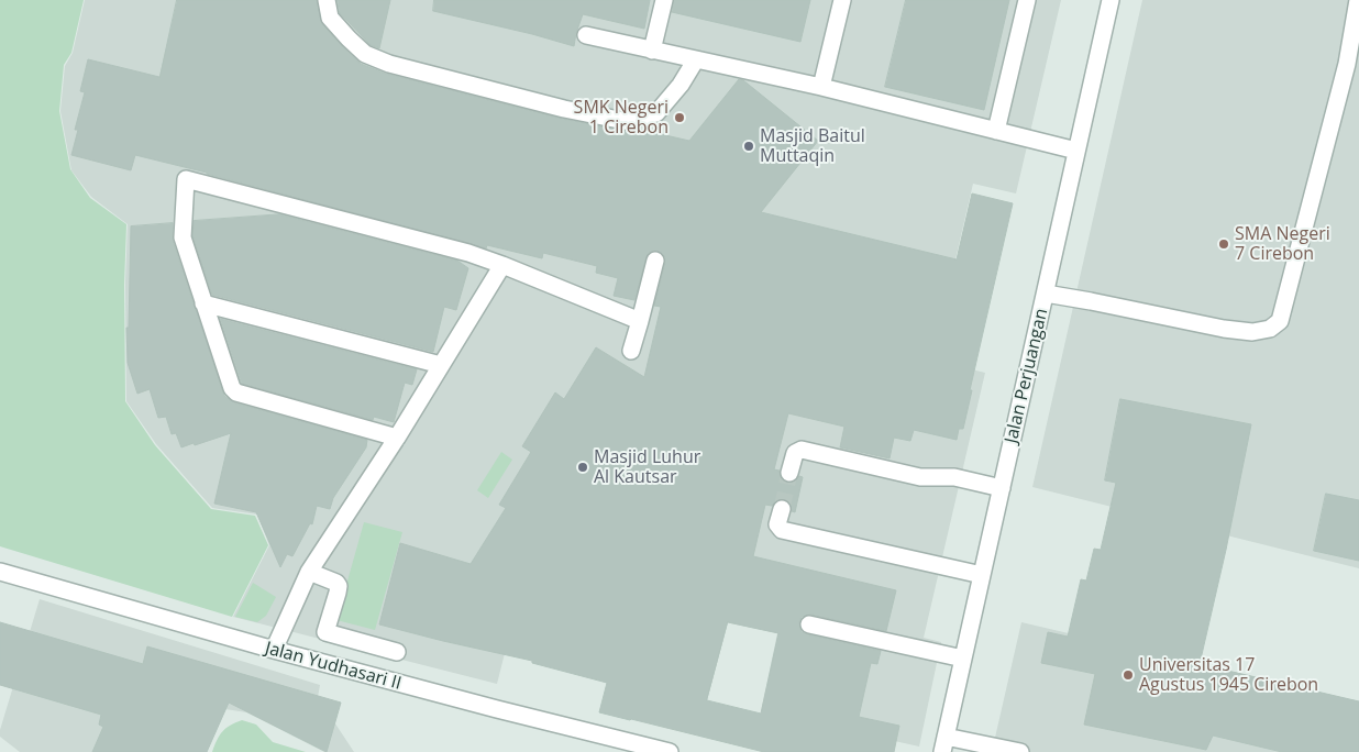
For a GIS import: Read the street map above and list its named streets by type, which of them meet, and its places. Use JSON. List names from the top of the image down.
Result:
{
  "streets": {
    "street": ["Jalan Perjuangan", "Jalan Yudhasari II"]
  },
  "places": [
    "SMK Negeri 1 Cirebon",
    "Masjid Baitul Muttaqin",
    "SMA Negeri 7 Cirebon",
    "Masjid Luhur Al Kautsar",
    "Universitas 17 Agustus 1945 Cirebon"
  ]
}
